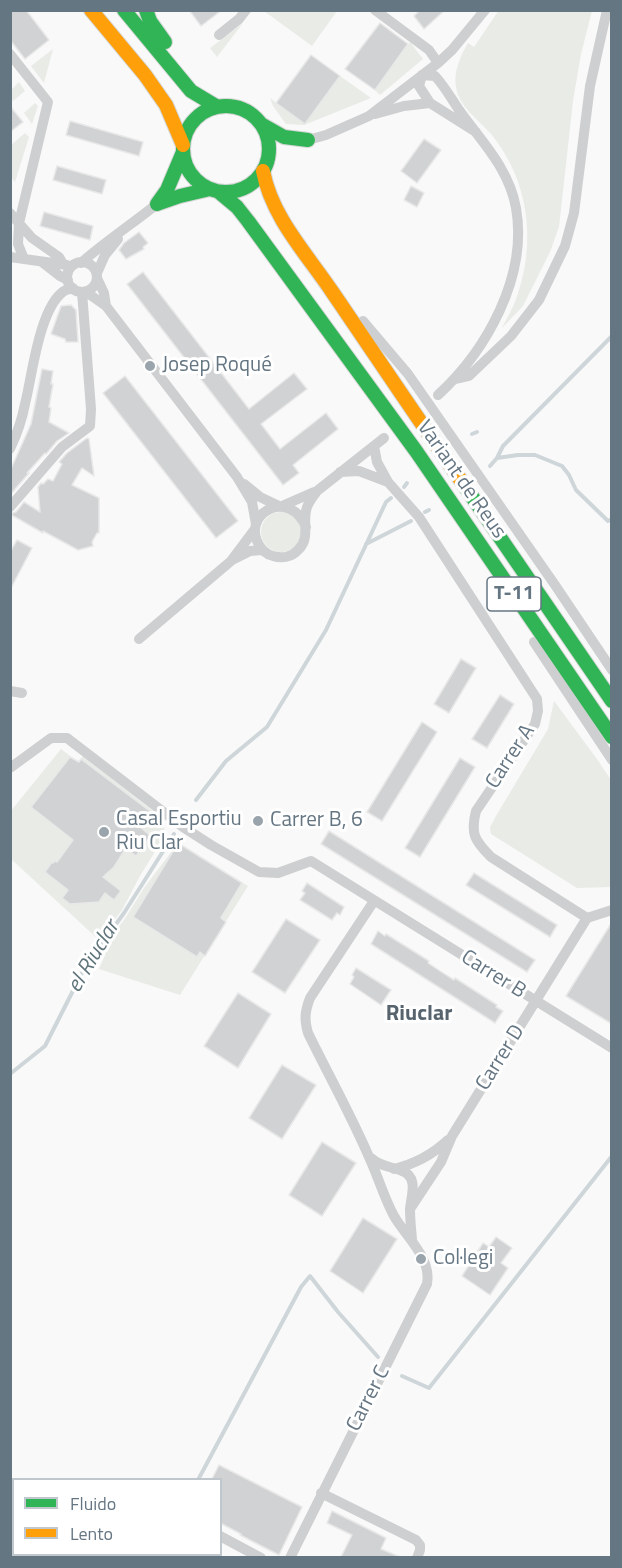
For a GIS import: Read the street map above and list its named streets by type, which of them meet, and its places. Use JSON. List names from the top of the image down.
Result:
{
  "streets": {
    "highway": ["Variant de Reus", "T-11"],
    "street": [
      "Carrer A",
      "Carrer B",
      "Carrer D",
      "Carrer C"
    ]
  },
  "crossings": [
    ["Variant de Reus", "T-11"],
    ["Carrer A", "Carrer D"],
    ["Carrer B", "Carrer D"],
    ["Carrer B", "Carrer C"],
    ["Carrer D", "Carrer C"]
  ],
  "districts": ["Riuclar"],
  "water": ["el Riuclar"],
  "places": [
    "Josep Roqué",
    "Carrer B, 6",
    "Casal Esportiu Riu Clar",
    "Col·legi"
  ],
  "legend": ["Fluido", "Lento"]
}
